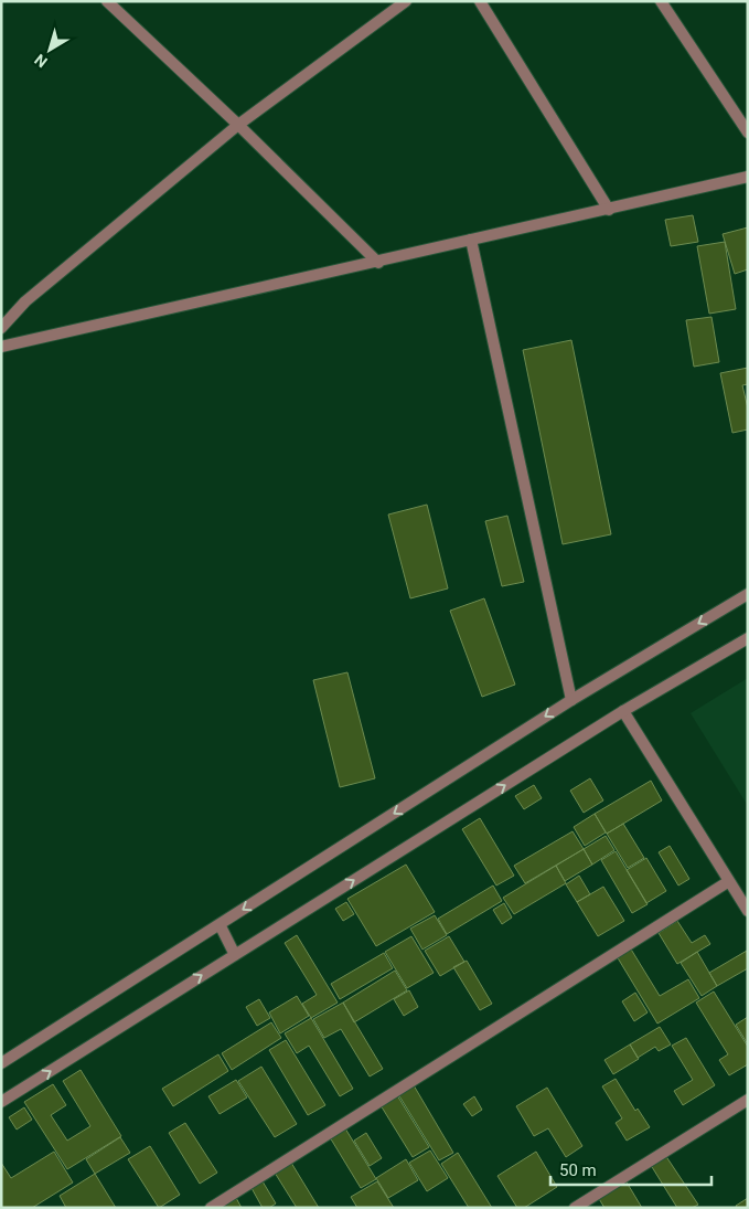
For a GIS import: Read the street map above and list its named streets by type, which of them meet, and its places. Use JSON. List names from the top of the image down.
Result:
{
  "scale_bar": "50 m",
  "north": "bottom left"
}
